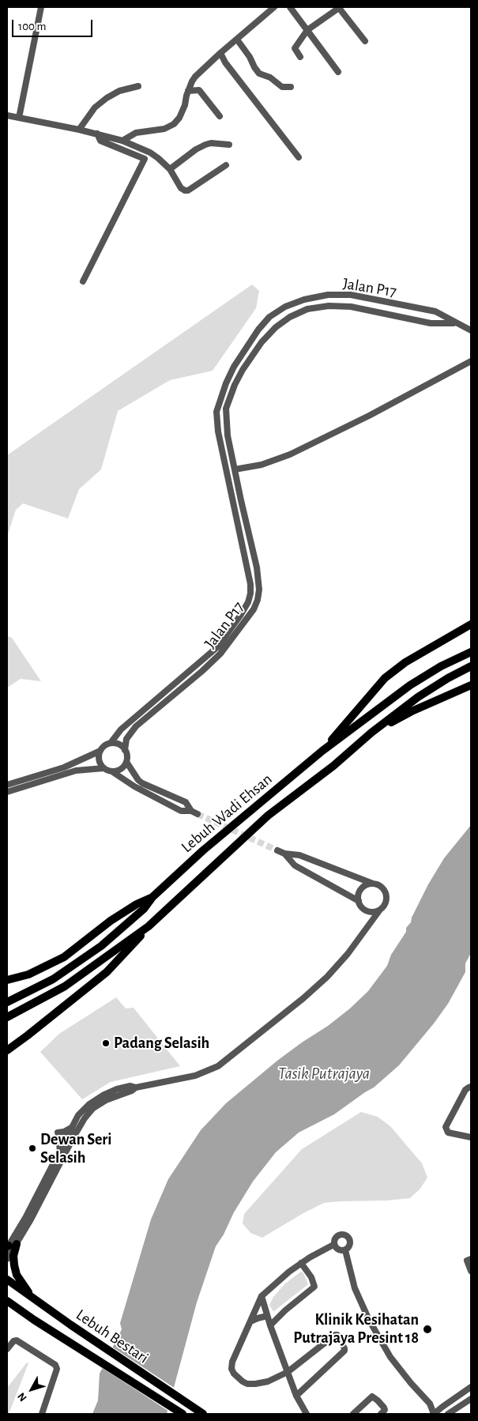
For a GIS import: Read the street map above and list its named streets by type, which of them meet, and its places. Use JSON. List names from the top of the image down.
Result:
{
  "streets": {
    "main road": ["Lebuh Wadi Ehsan", "Lebuh Bestari"],
    "street": ["Jalan P17"]
  },
  "water": ["Tasik Putrajaya"],
  "places": ["Padang Selasih", "Dewan Seri Selasih", "Klinik Kesihatan Putrajaya Presint 18"],
  "scale_bar": "100 m",
  "north": "bottom left"
}
